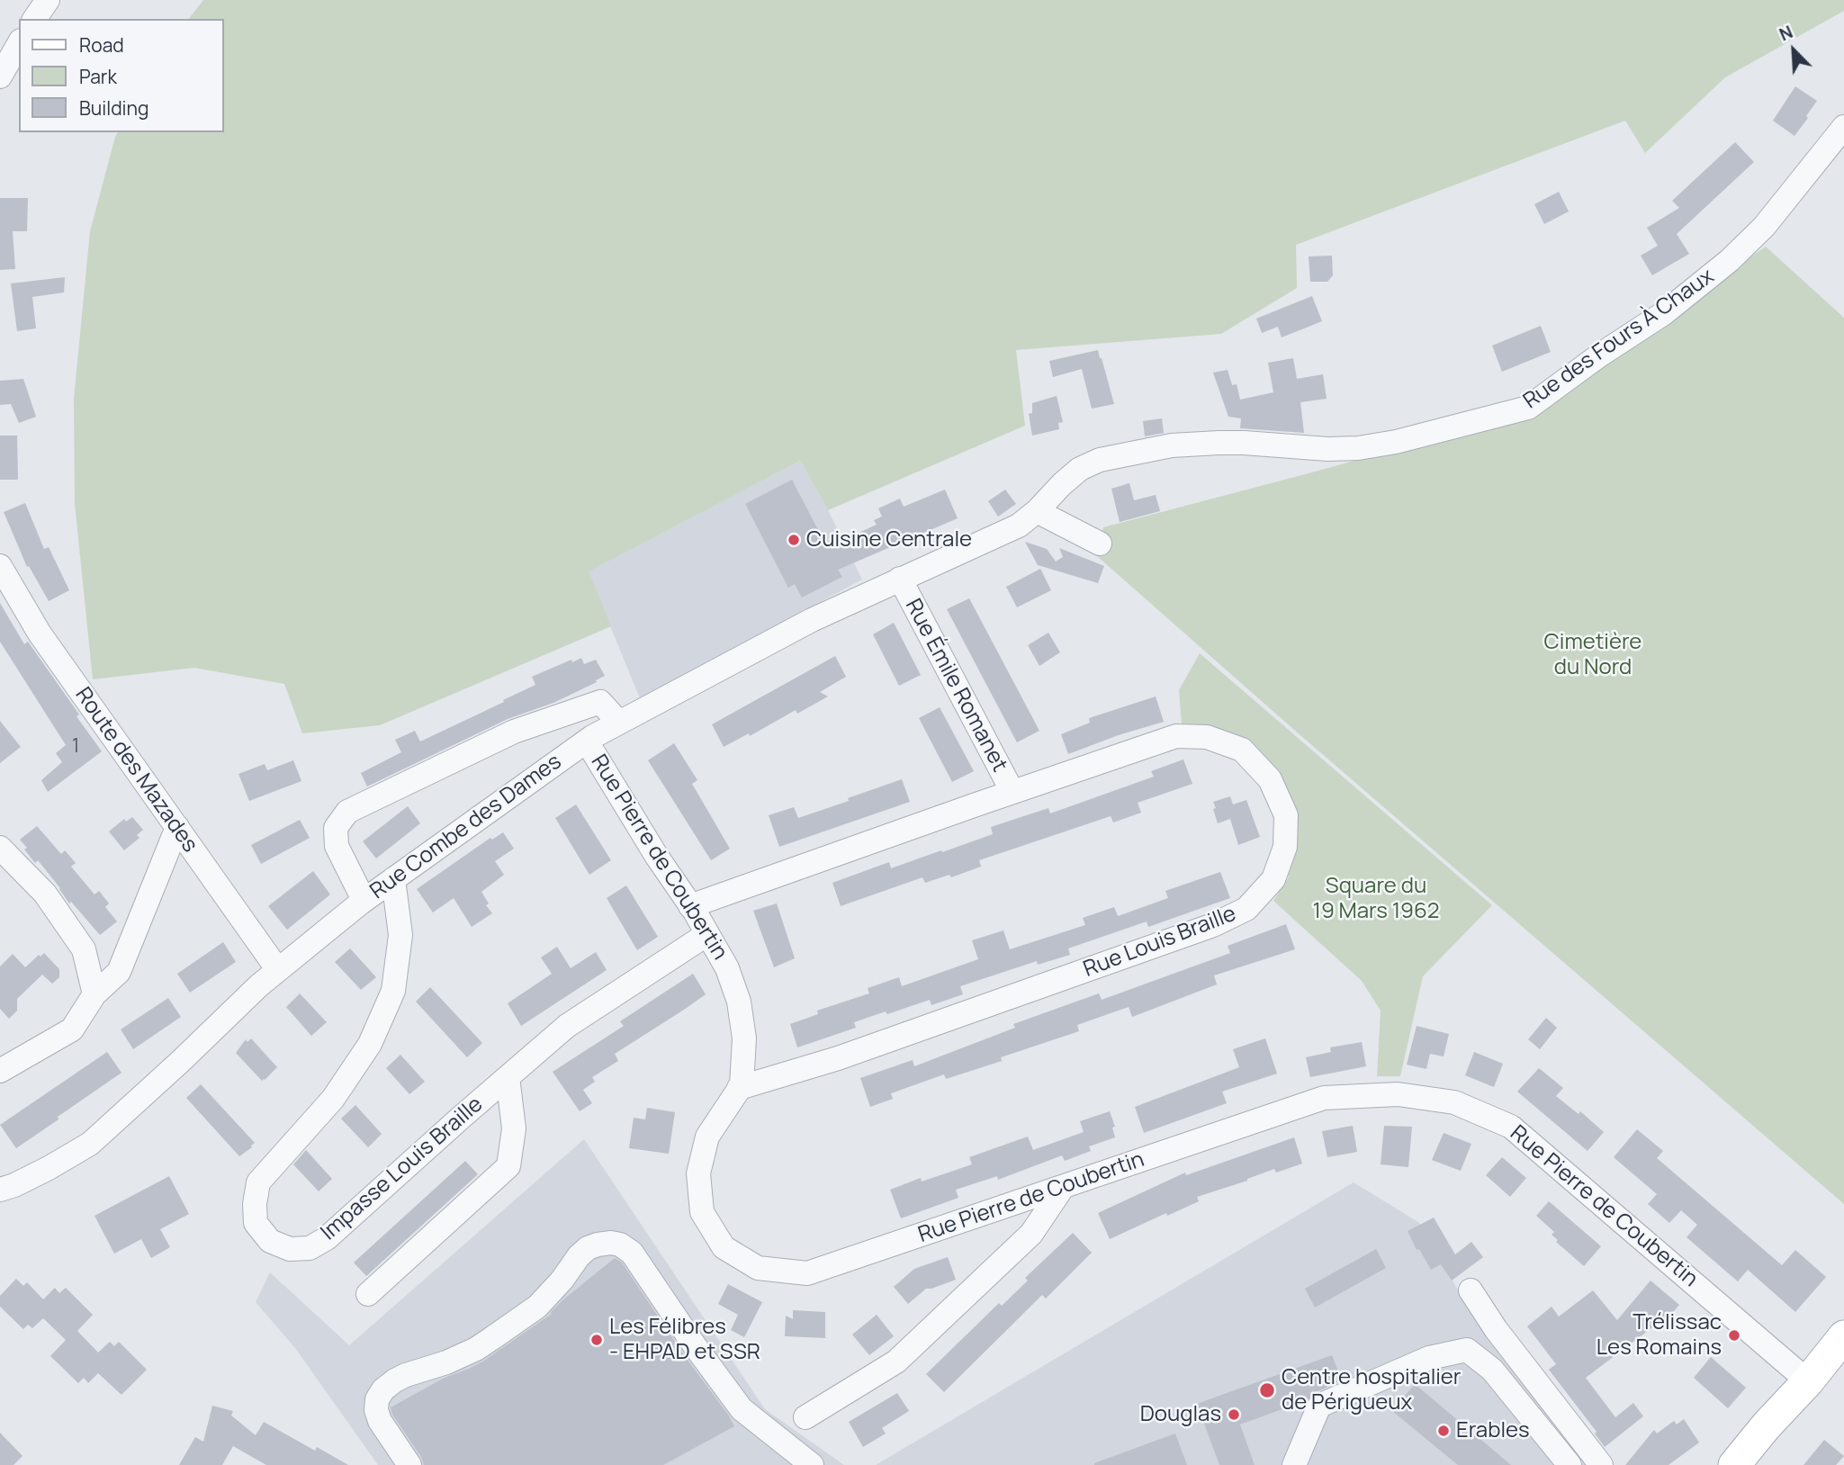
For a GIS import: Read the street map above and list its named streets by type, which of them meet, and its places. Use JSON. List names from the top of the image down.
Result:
{
  "streets": {
    "street": [
      "Rue des Fours À Chaux",
      "Rue Émile Romanet",
      "Route des Mazades",
      "Rue Combe des Dames",
      "Rue Pierre de Coubertin",
      "Rue Louis Braille",
      "Impasse Louis Braille"
    ]
  },
  "crossings": [
    ["Rue des Fours À Chaux", "Rue Combe des Dames"],
    ["Rue Émile Romanet", "Rue Combe des Dames"],
    ["Rue Émile Romanet", "Rue Louis Braille"],
    ["Route des Mazades", "Rue Combe des Dames"],
    ["Rue Combe des Dames", "Rue Pierre de Coubertin"],
    ["Rue Combe des Dames", "Impasse Louis Braille"],
    ["Rue Pierre de Coubertin", "Rue Louis Braille"],
    ["Rue Pierre de Coubertin", "Impasse Louis Braille"]
  ],
  "parks": ["Cimetière du Nord", "Square du 19 Mars 1962"],
  "places": [
    "Cuisine Centrale",
    "Trélissac Les Romains",
    "Les Félibres - EHPAD et SSR",
    "Centre hospitalier de Périgueux",
    "Douglas",
    "Erables"
  ],
  "house_numbers": ["1"],
  "legend": ["Road", "Park", "Building"],
  "north": "top left"
}
